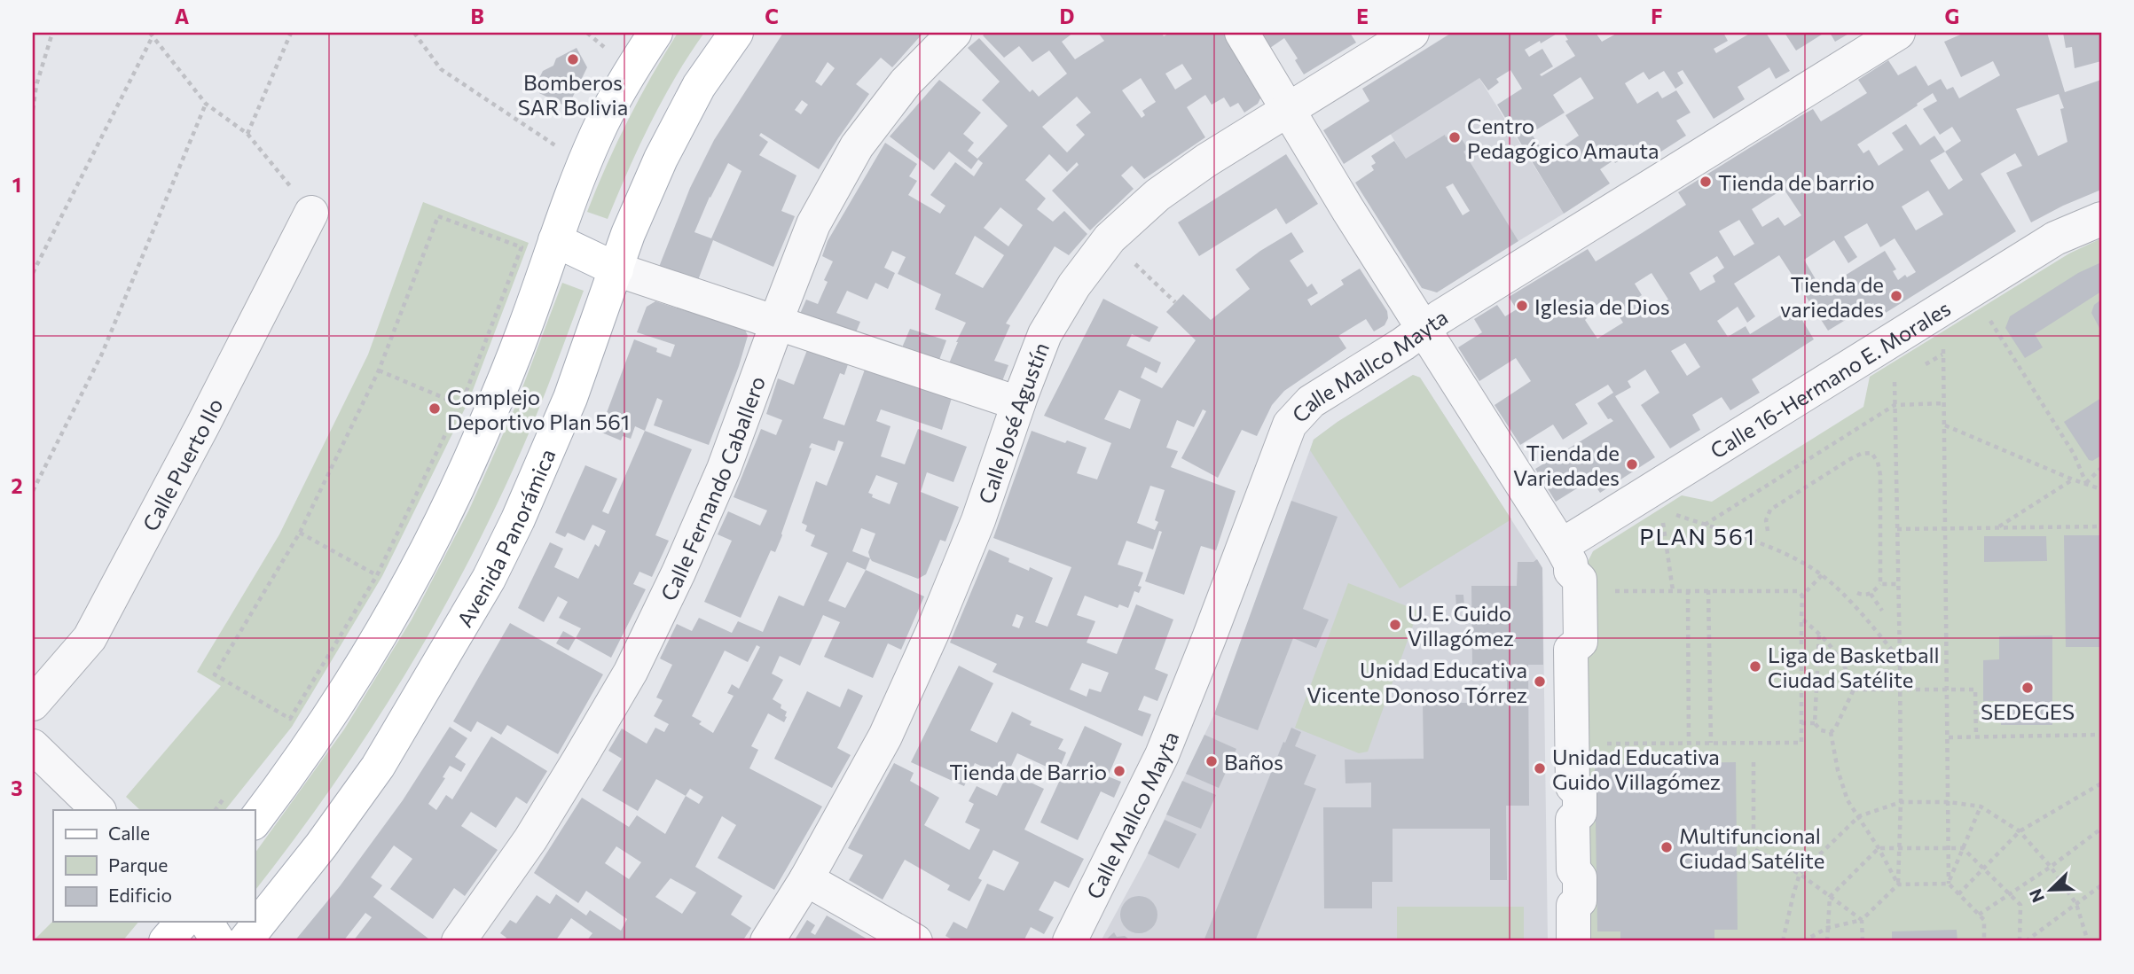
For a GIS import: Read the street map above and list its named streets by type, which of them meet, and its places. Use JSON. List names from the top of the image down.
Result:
{
  "streets": {
    "main road": ["Avenida Panorámica"],
    "street": [
      "Calle Mallco Mayta",
      "Calle 16-Hermano E. Morales",
      "Calle José Agustín",
      "Calle Puerto Ilo",
      "Calle Fernando Caballero"
    ]
  },
  "districts": ["PLAN 561"],
  "places": [
    "Bomberos SAR Bolivia",
    "Centro Pedagógico Amauta",
    "Tienda de barrio",
    "Tienda de variedades",
    "Iglesia de Dios",
    "Complejo Deportivo Plan 561",
    "Tienda de Variedades",
    "U. E. Guido Villagómez",
    "Liga de Basketball Ciudad Satélite",
    "Unidad Educativa Vicente Donoso Tórrez",
    "SEDEGES",
    "Baños",
    "Unidad Educativa Guido Villagómez",
    "Tienda de Barrio",
    "Multifuncional Ciudad Satélite"
  ],
  "legend": ["Calle", "Parque", "Edificio"],
  "north": "bottom left",
  "grid": {
    "columns": [
      "A",
      "B",
      "C",
      "D",
      "E",
      "F",
      "G"
    ],
    "rows": ["1", "2", "3"]
  }
}
